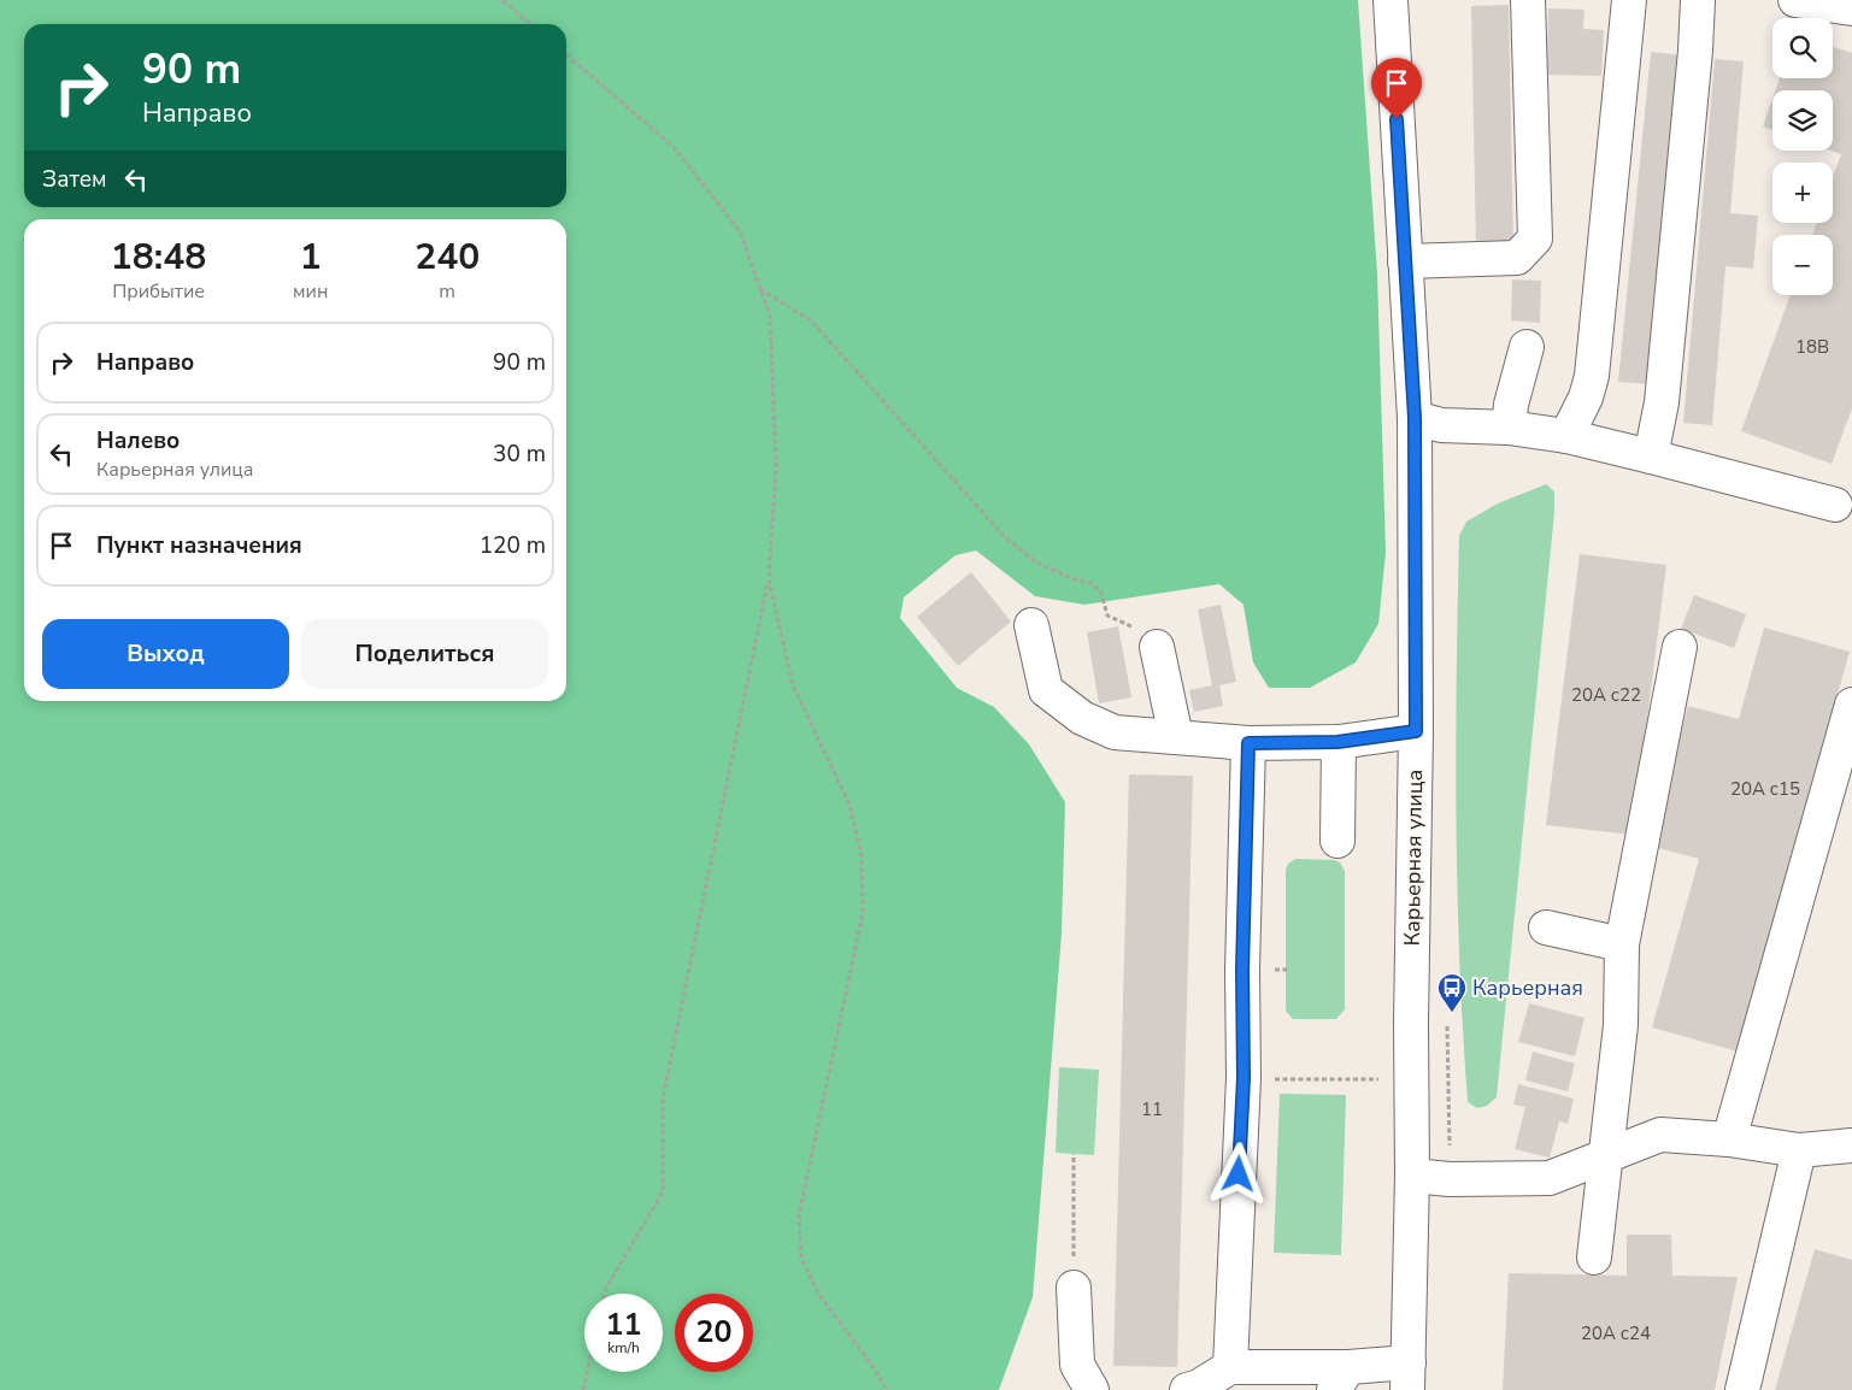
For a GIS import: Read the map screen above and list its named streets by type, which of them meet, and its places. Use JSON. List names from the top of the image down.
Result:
{
  "streets": {
    "street": ["Карьерная улица"]
  },
  "places": {
    "bus stop": ["Карьерная"]
  },
  "house_numbers": [
    "18В",
    "20А с22",
    "20А с15",
    "11",
    "20А с24"
  ],
  "page": {
    "map_buttons": ["+", "−"],
    "turn": ["90 m", "Направо"],
    "then": "Затем",
    "eta": [
      "18:48",
      "Прибытие",
      "1",
      "мин",
      "240",
      "m"
    ],
    "list": [
      {
        "name": "Направо",
        "value": "90 m"
      },
      {
        "name": "Налево",
        "note": "Карьерная улица",
        "value": "30 m"
      },
      {
        "name": "Пункт назначения",
        "value": "120 m"
      }
    ],
    "buttons": ["Выход", "Поделиться"],
    "speed": "11 km/h",
    "limit": "20"
  }
}
